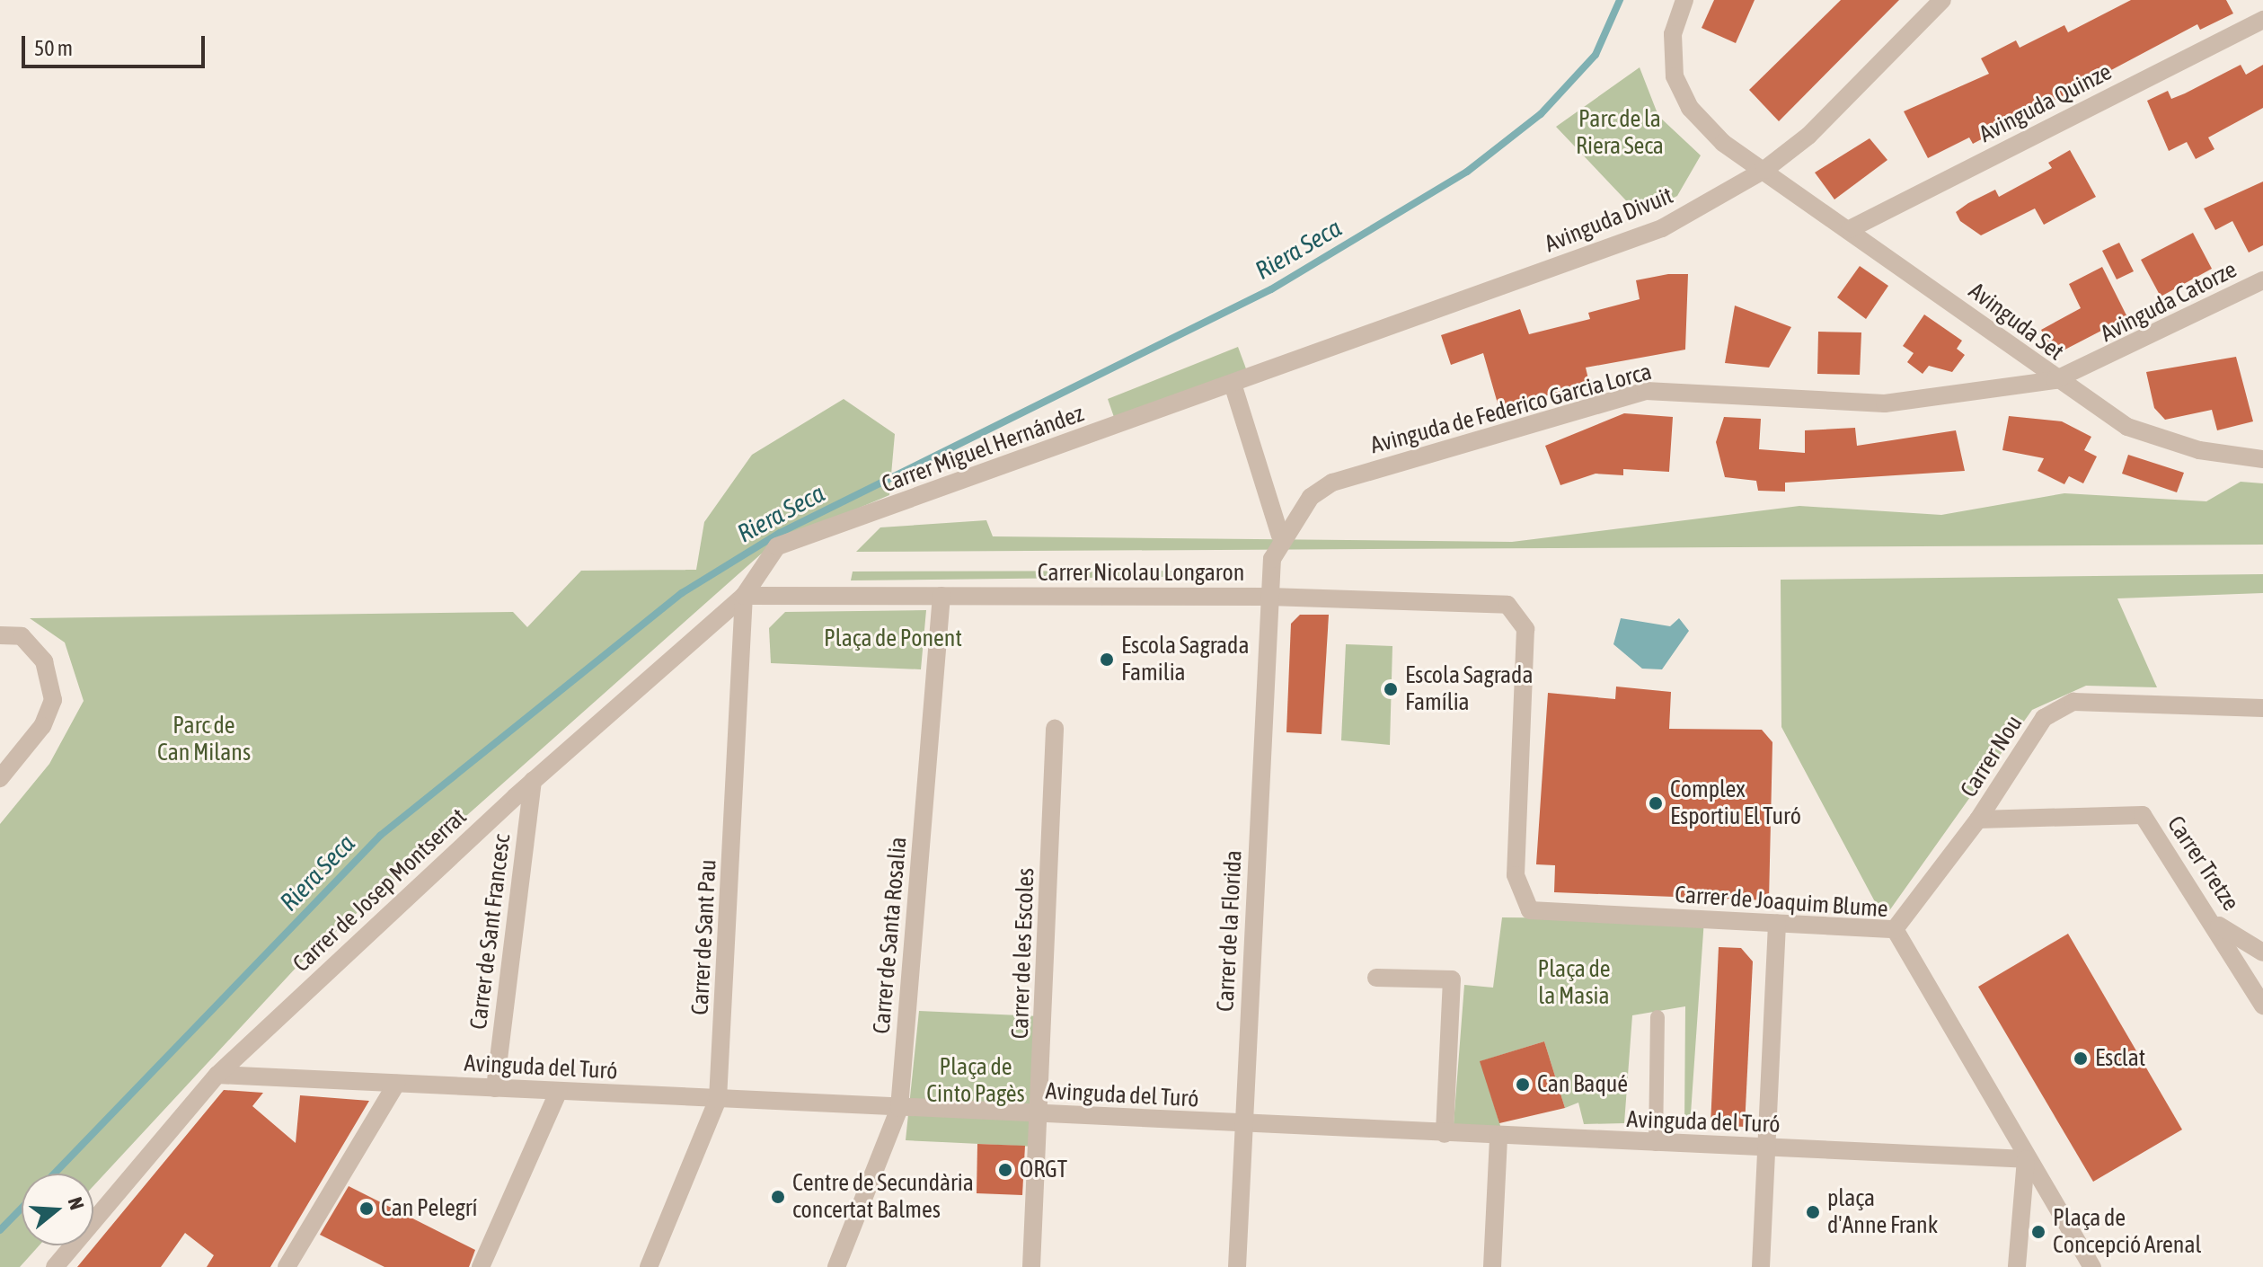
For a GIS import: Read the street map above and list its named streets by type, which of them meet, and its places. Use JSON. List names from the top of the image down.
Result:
{
  "streets": {
    "street": [
      "Avinguda Quinze",
      "Avinguda Divuit",
      "Avinguda Catorze",
      "Avinguda Set",
      "Avinguda de Federico Garcia Lorca",
      "Carrer Miguel Hernández",
      "Carrer Nicolau Longaron",
      "Carrer Nou",
      "Carrer Tretze",
      "Carrer de Josep Montserrat",
      "Carrer de Joaquim Blume",
      "Carrer de la Florida",
      "Carrer de Sant Francesc",
      "Carrer de Santa Rosalia",
      "Carrer de Sant Pau",
      "Carrer de les Escoles",
      "Avinguda del Turó"
    ]
  },
  "crossings": [
    ["Avinguda Quinze", "Avinguda Set"],
    ["Avinguda Divuit", "Avinguda Set"],
    ["Avinguda Divuit", "Carrer Miguel Hernández"],
    ["Avinguda Catorze", "Avinguda Set"],
    ["Avinguda Catorze", "Avinguda de Federico Garcia Lorca"],
    ["Avinguda Set", "Avinguda de Federico Garcia Lorca"],
    ["Avinguda de Federico Garcia Lorca", "Carrer Nicolau Longaron"],
    ["Avinguda de Federico Garcia Lorca", "Carrer de la Florida"],
    ["Carrer Miguel Hernández", "Carrer de Josep Montserrat"],
    ["Carrer Nicolau Longaron", "Carrer de Josep Montserrat"],
    ["Carrer Nicolau Longaron", "Carrer de Joaquim Blume"],
    ["Carrer Nicolau Longaron", "Carrer de la Florida"],
    ["Carrer Nicolau Longaron", "Carrer de Santa Rosalia"],
    ["Carrer Nicolau Longaron", "Carrer de Sant Pau"],
    ["Carrer Nou", "Carrer Tretze"],
    ["Carrer Nou", "Carrer de Joaquim Blume"],
    ["Carrer de Josep Montserrat", "Carrer de Sant Francesc"],
    ["Carrer de Josep Montserrat", "Carrer de Sant Pau"],
    ["Carrer de Josep Montserrat", "Avinguda del Turó"],
    ["Carrer de Joaquim Blume", "Avinguda del Turó"],
    ["Carrer de la Florida", "Avinguda del Turó"],
    ["Carrer de Sant Francesc", "Avinguda del Turó"],
    ["Carrer de Santa Rosalia", "Avinguda del Turó"],
    ["Carrer de Sant Pau", "Avinguda del Turó"],
    ["Carrer de les Escoles", "Avinguda del Turó"]
  ],
  "water": ["Riera Seca"],
  "parks": [
    "Parc de la Riera Seca",
    "Plaça de Ponent",
    "Parc de Can Milans",
    "Plaça de la Masia",
    "Plaça de Cinto Pagès"
  ],
  "places": [
    "Escola Sagrada Familia",
    "Escola Sagrada Família",
    "Complex Esportiu El Turó",
    "Esclat",
    "Can Baqué",
    "ORGT",
    "Centre de Secundària concertat Balmes",
    "Can Pelegrí",
    "plaça d'Anne Frank",
    "Plaça de Concepció Arenal"
  ],
  "scale_bar": "50 m",
  "north": "right"
}
